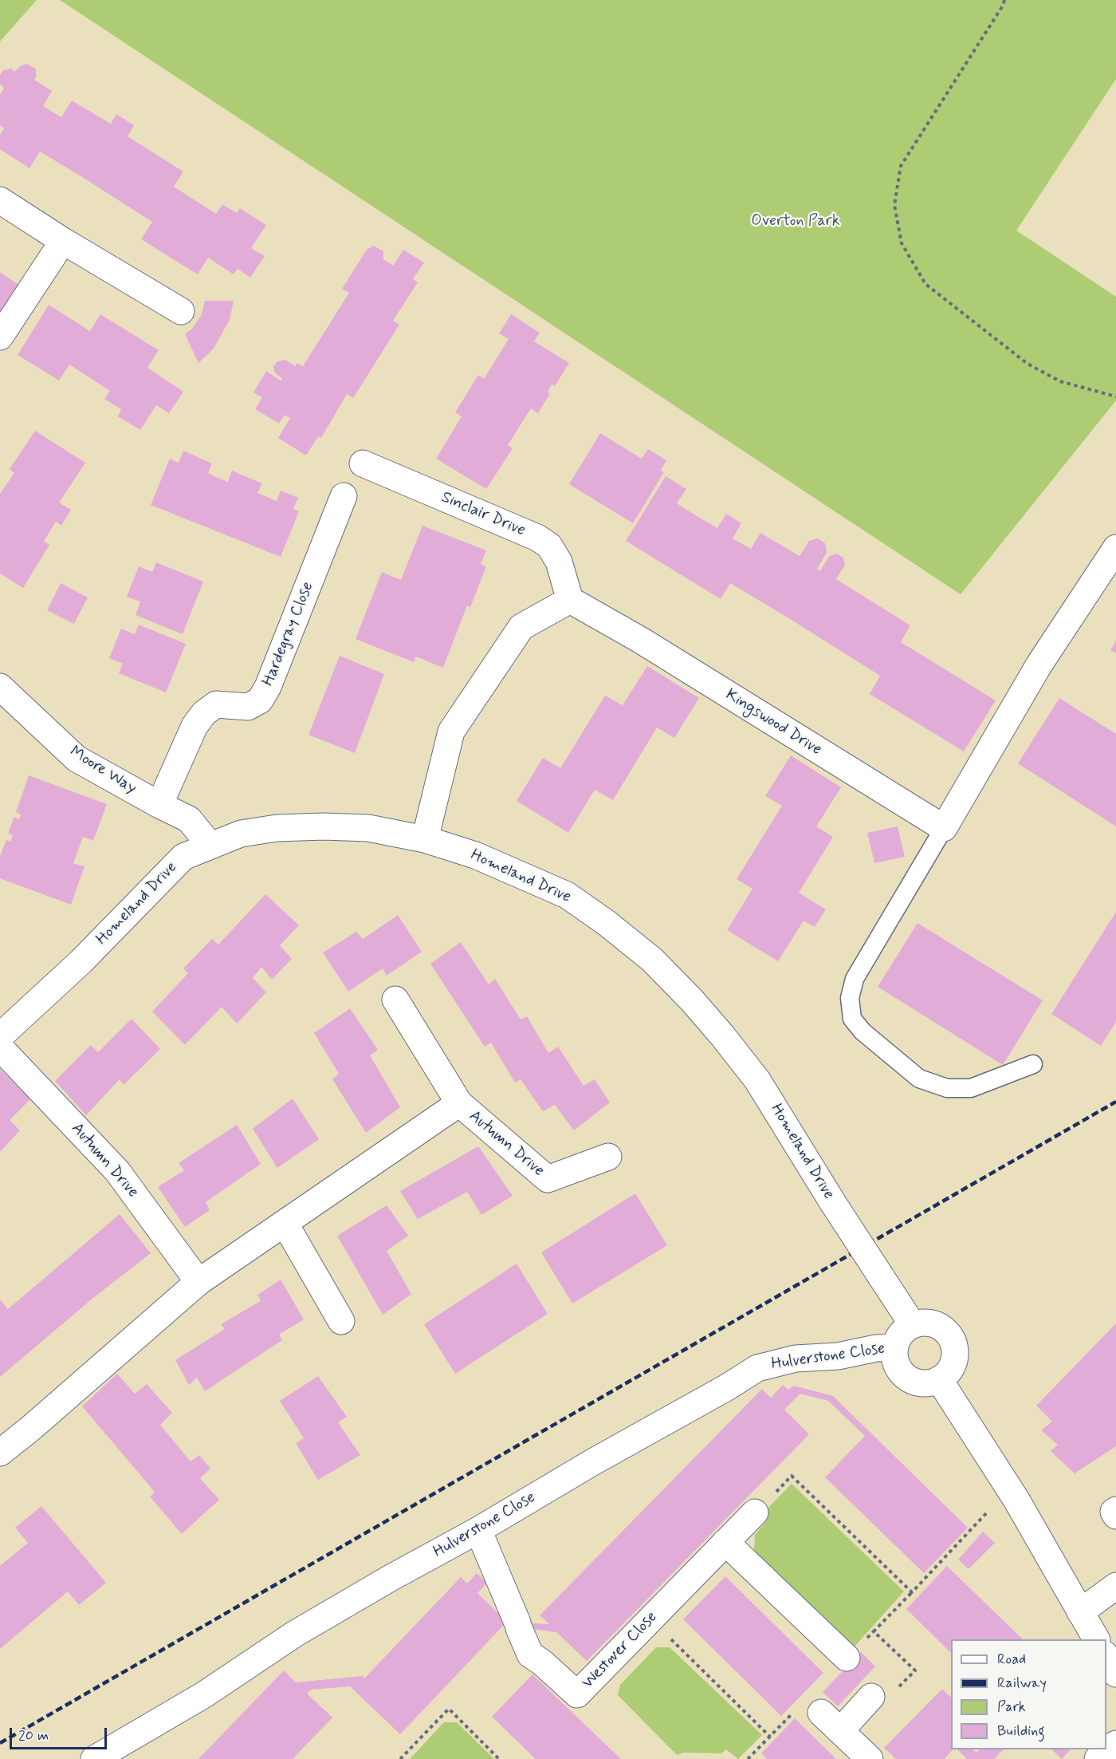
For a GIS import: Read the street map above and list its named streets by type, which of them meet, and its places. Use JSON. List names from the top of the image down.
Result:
{
  "streets": {
    "street": [
      "Sinclair Drive",
      "Hardegray Close",
      "Kingswood Drive",
      "Moore Way",
      "Homeland Drive",
      "Autumn Drive",
      "Hulverstone Close",
      "Westover Close"
    ]
  },
  "crossings": [
    ["Sinclair Drive", "Kingswood Drive"],
    ["Hardegray Close", "Moore Way"],
    ["Moore Way", "Homeland Drive"],
    ["Homeland Drive", "Hulverstone Close"],
    ["Hulverstone Close", "Westover Close"]
  ],
  "parks": ["Overton Park"],
  "legend": [
    "Road",
    "Railway",
    "Park",
    "Building"
  ],
  "scale_bar": "20 m"
}
